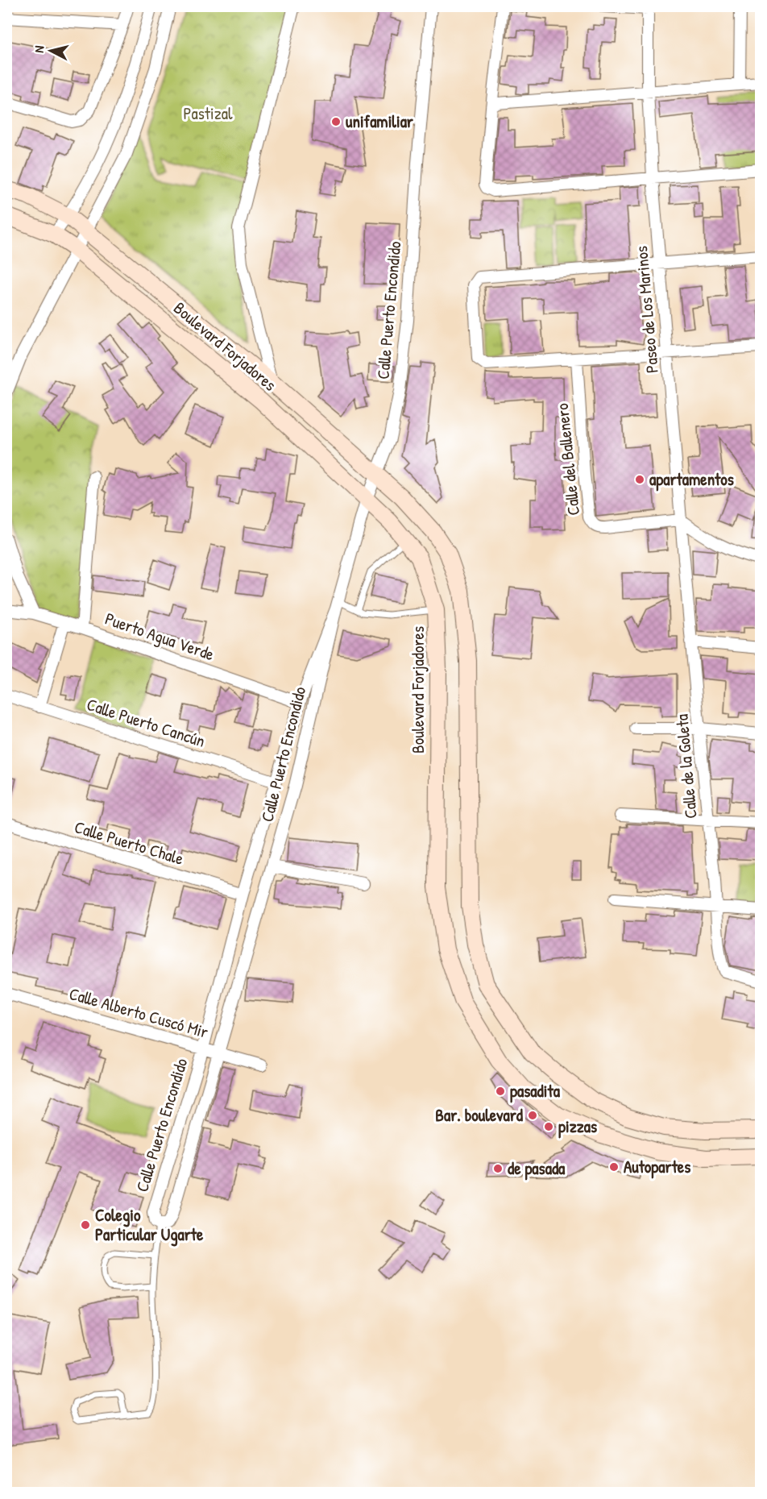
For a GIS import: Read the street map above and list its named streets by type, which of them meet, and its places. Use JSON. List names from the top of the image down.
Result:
{
  "streets": {
    "main road": ["Boulevard Forjadores"],
    "street": [
      "Paseo de Los Marinos",
      "Calle Puerto Encondido",
      "Calle del Ballenero",
      "Puerto Agua Verde",
      "Calle Puerto Cancún",
      "Calle de la Goleta",
      "Calle Puerto Chale",
      "Calle Alberto Cuscó Mir"
    ]
  },
  "crossings": [
    ["Paseo de Los Marinos", "Calle del Ballenero"],
    ["Paseo de Los Marinos", "Calle de la Goleta"],
    ["Calle Puerto Encondido", "Boulevard Forjadores"],
    ["Calle Puerto Encondido", "Puerto Agua Verde"],
    ["Calle Puerto Encondido", "Calle Puerto Cancún"],
    ["Calle Puerto Encondido", "Calle Puerto Chale"],
    ["Calle Puerto Encondido", "Calle Alberto Cuscó Mir"],
    ["Calle del Ballenero", "Calle de la Goleta"]
  ],
  "parks": ["Pastizal"],
  "places": [
    "unifamiliar",
    "apartamentos",
    "pasadita",
    "Bar. boulevard",
    "pizzas",
    "Autopartes",
    "de pasada",
    "Colegio Particular Ugarte"
  ],
  "north": "left"
}
